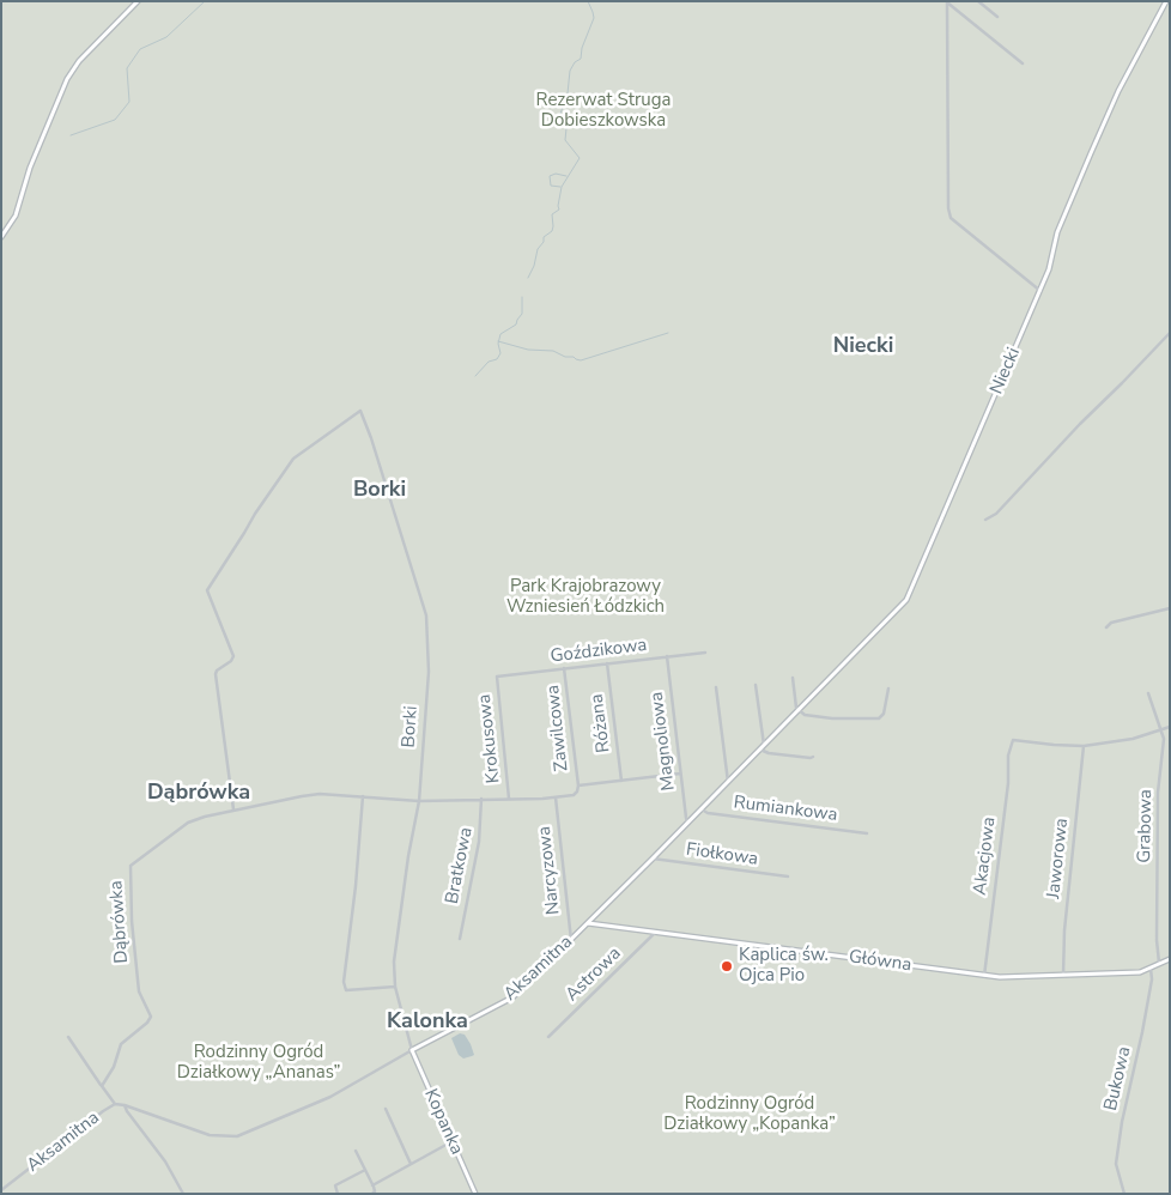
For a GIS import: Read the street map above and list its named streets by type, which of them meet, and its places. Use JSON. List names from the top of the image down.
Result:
{
  "streets": {
    "street": [
      "Niecki",
      "Goździkowa",
      "Różana",
      "Borki",
      "Zawilcowa",
      "Krokusowa",
      "Magnoliowa",
      "Rumiankowa",
      "Grabowa",
      "Fiołkowa",
      "Akacjowa",
      "Jaworowa",
      "Bratkowa",
      "Narcyzowa",
      "Dąbrówka",
      "Główna",
      "Aksamitna",
      "Astrowa",
      "Bukowa",
      "Kopanka"
    ]
  },
  "crossings": [
    ["Niecki", "Aksamitna"],
    ["Goździkowa", "Różana"],
    ["Goździkowa", "Zawilcowa"],
    ["Goździkowa", "Krokusowa"],
    ["Goździkowa", "Magnoliowa"],
    ["Borki", "Dąbrówka"],
    ["Borki", "Aksamitna"],
    ["Borki", "Kopanka"],
    ["Krokusowa", "Dąbrówka"],
    ["Magnoliowa", "Aksamitna"],
    ["Rumiankowa", "Aksamitna"],
    ["Grabowa", "Główna"],
    ["Fiołkowa", "Aksamitna"],
    ["Akacjowa", "Jaworowa"],
    ["Akacjowa", "Główna"],
    ["Jaworowa", "Główna"],
    ["Bratkowa", "Dąbrówka"],
    ["Narcyzowa", "Dąbrówka"],
    ["Narcyzowa", "Aksamitna"],
    ["Główna", "Aksamitna"],
    ["Główna", "Astrowa"],
    ["Główna", "Bukowa"],
    ["Aksamitna", "Kopanka"]
  ],
  "districts": [
    "Niecki",
    "Borki",
    "Dąbrówka",
    "Kalonka"
  ],
  "parks": [
    "Rezerwat Struga Dobieszkowska",
    "Park Krajobrazowy Wzniesień Łódzkich",
    "Rodzinny Ogród Działkowy „Ananas”",
    "Rodzinny Ogród Działkowy „Kopanka”"
  ],
  "places": ["Kaplica św. Ojca Pio"]
}
